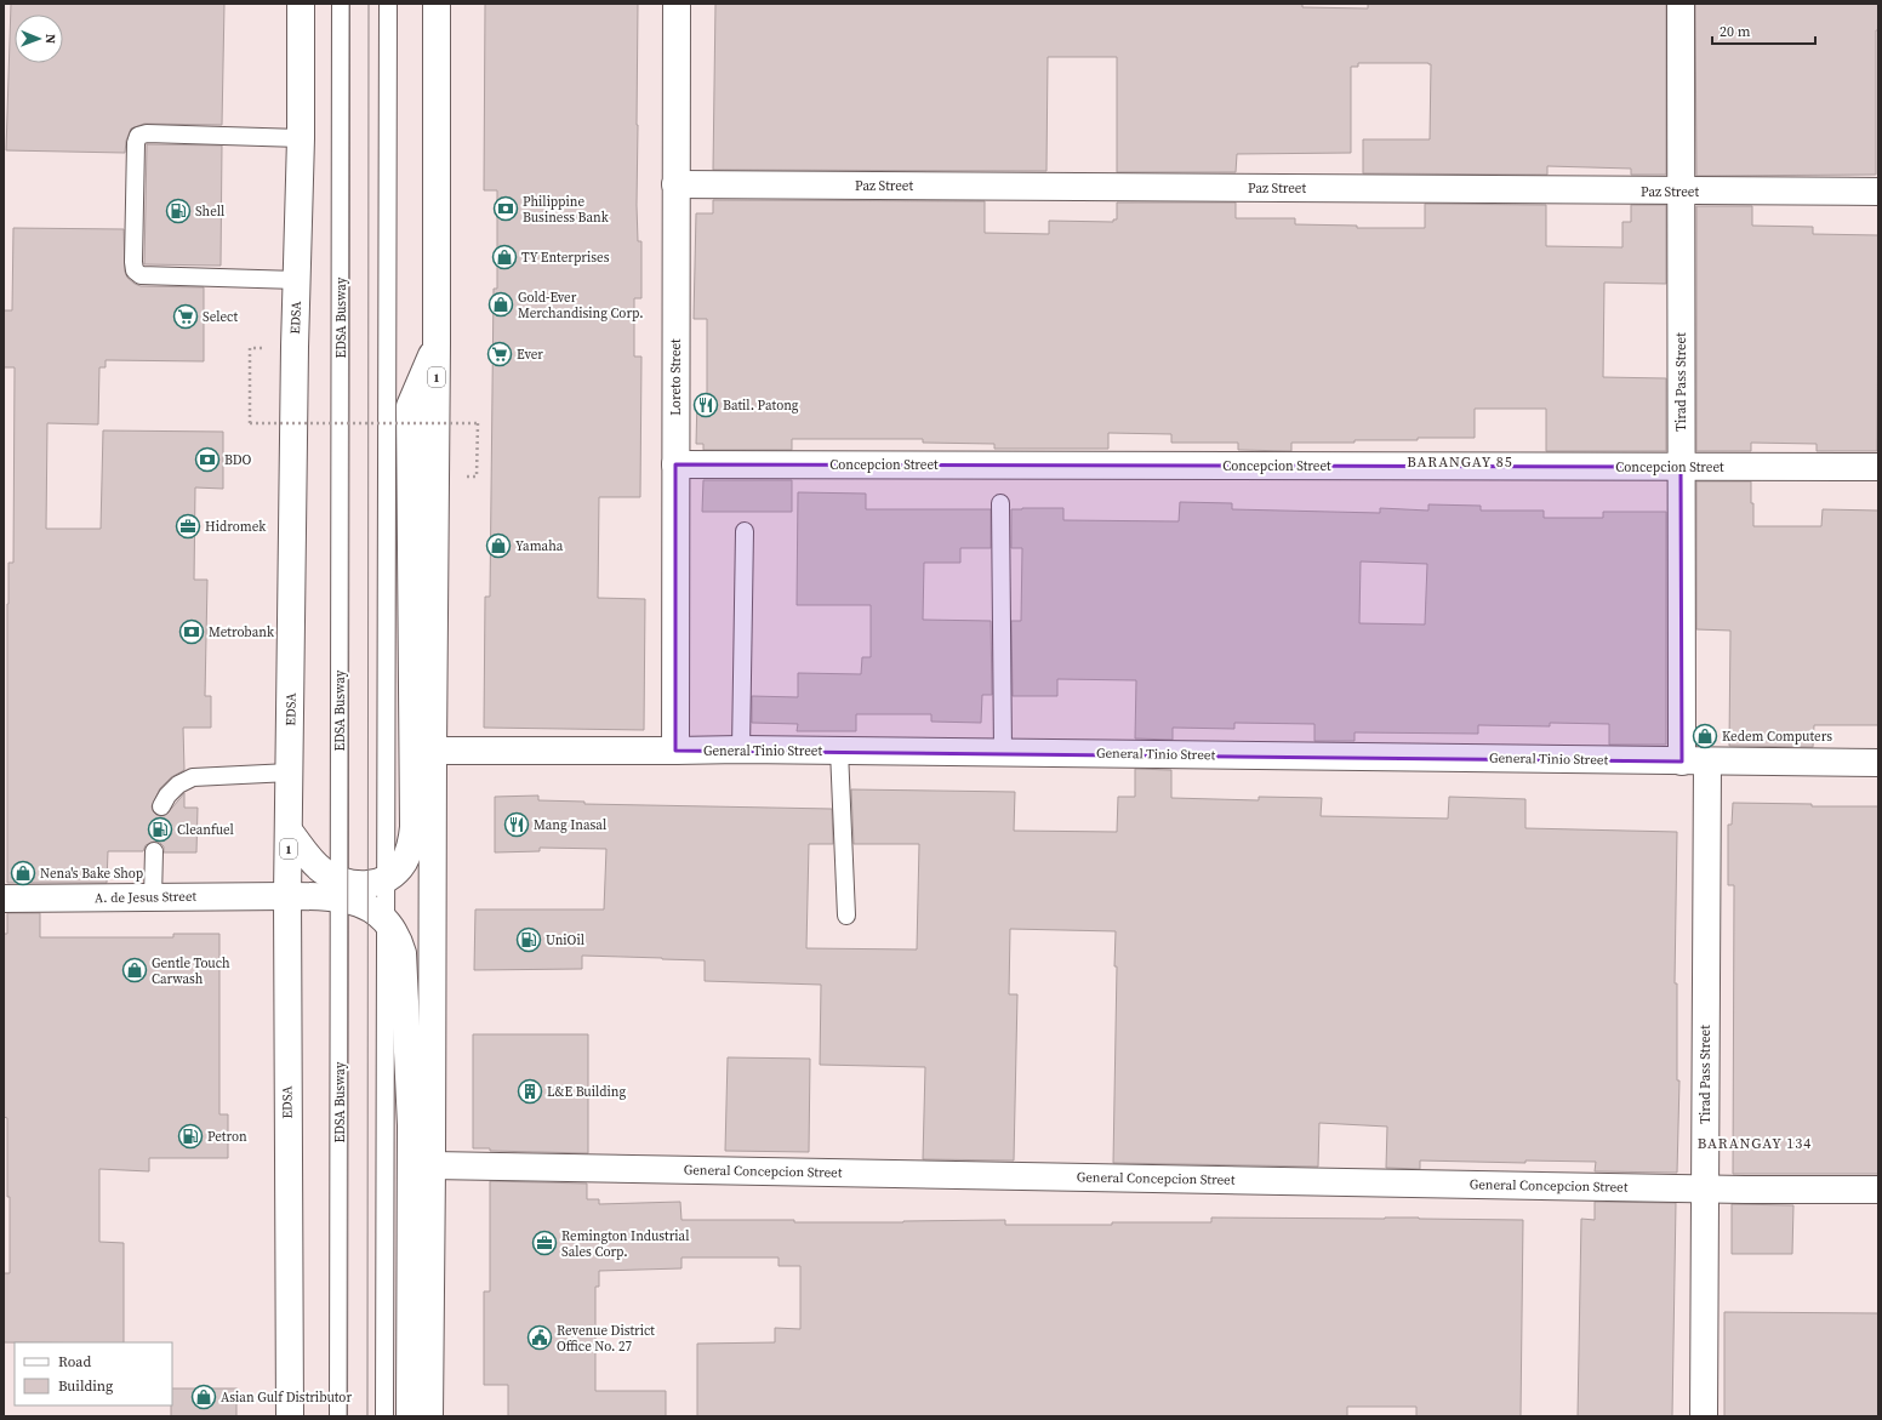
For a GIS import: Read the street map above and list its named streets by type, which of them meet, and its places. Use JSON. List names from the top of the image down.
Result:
{
  "streets": {
    "main road": [
      "Paz Street",
      "EDSA",
      "1",
      "Loreto Street",
      "Tirad Pass Street",
      "Concepcion Street",
      "General Tinio Street",
      "A. de Jesus Street",
      "General Concepcion Street"
    ],
    "lane": ["EDSA Busway"]
  },
  "crossings": [
    ["Paz Street", "Loreto Street"],
    ["Paz Street", "Tirad Pass Street"],
    ["EDSA", "A. de Jesus Street"],
    ["EDSA Busway", "A. de Jesus Street"],
    ["1", "General Tinio Street"],
    ["1", "General Concepcion Street"],
    ["Loreto Street", "Concepcion Street"],
    ["Loreto Street", "General Tinio Street"],
    ["Tirad Pass Street", "Concepcion Street"],
    ["Tirad Pass Street", "General Tinio Street"],
    ["Tirad Pass Street", "General Concepcion Street"]
  ],
  "districts": ["BARANGAY 85", "BARANGAY 134"],
  "places": {
    "bank": ["Philippine Business Bank", "BDO", "Metrobank"],
    "fuel station": [
      "Shell",
      "Cleanfuel",
      "UniOil",
      "Petron"
    ],
    "shop": [
      "TY Enterprises",
      "Gold-Ever Merchandising Corp.",
      "Yamaha",
      "Kedem Computers",
      "Nena's Bake Shop",
      "Gentle Touch Carwash",
      "Asian Gulf Distributor"
    ],
    "supermarket": ["Select", "Ever"],
    "restaurant": ["Batil. Patong", "Mang Inasal"],
    "office": ["Hidromek", "Remington Industrial Sales Corp."],
    "building": ["L&E Building"],
    "public building": ["Revenue District Office No. 27"]
  },
  "legend": ["Road", "Building"],
  "scale_bar": "20 m",
  "north": "right"
}
